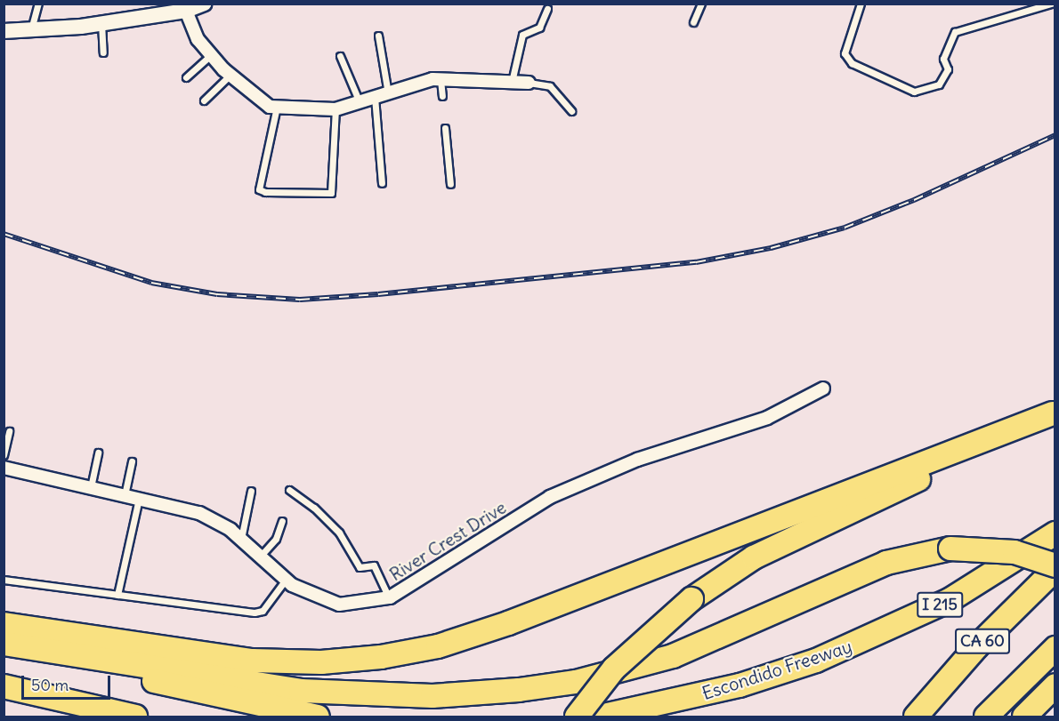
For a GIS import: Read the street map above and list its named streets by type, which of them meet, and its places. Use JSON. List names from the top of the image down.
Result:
{
  "streets": {
    "highway": ["I 215", "CA 60", "Escondido Freeway"],
    "street": ["River Crest Drive"]
  },
  "scale_bar": "50 m"
}
